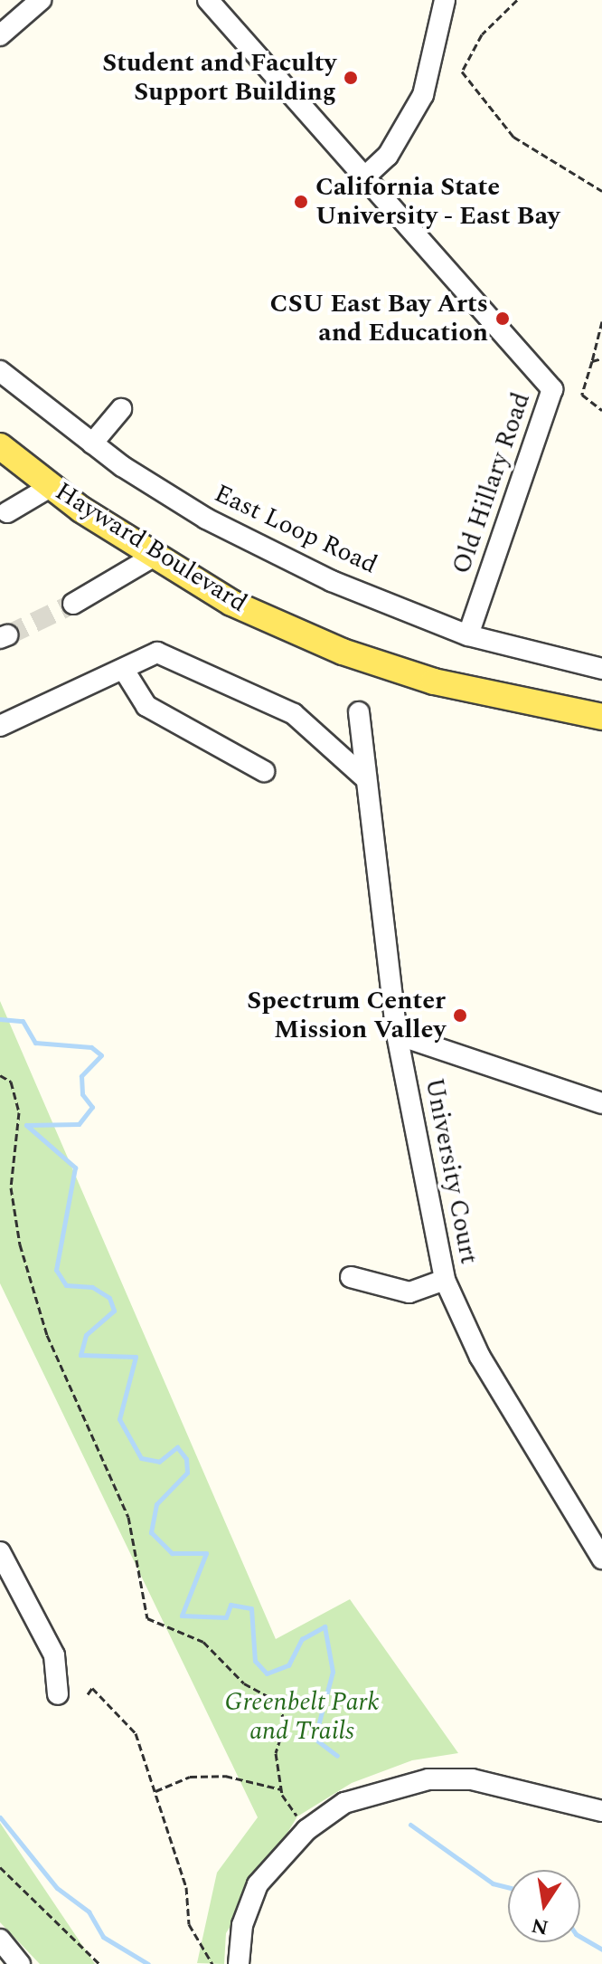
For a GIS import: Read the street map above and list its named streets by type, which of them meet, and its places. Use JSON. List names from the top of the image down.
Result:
{
  "streets": {
    "main road": ["Hayward Boulevard"],
    "street": ["Old Hillary Road", "East Loop Road", "University Court"]
  },
  "crossings": [
    ["Old Hillary Road", "East Loop Road"]
  ],
  "parks": ["Greenbelt Park and Trails"],
  "places": [
    "Student and Faculty Support Building",
    "California State University - East Bay",
    "CSU East Bay Arts and Education",
    "Spectrum Center Mission Valley"
  ],
  "north": "bottom"
}
